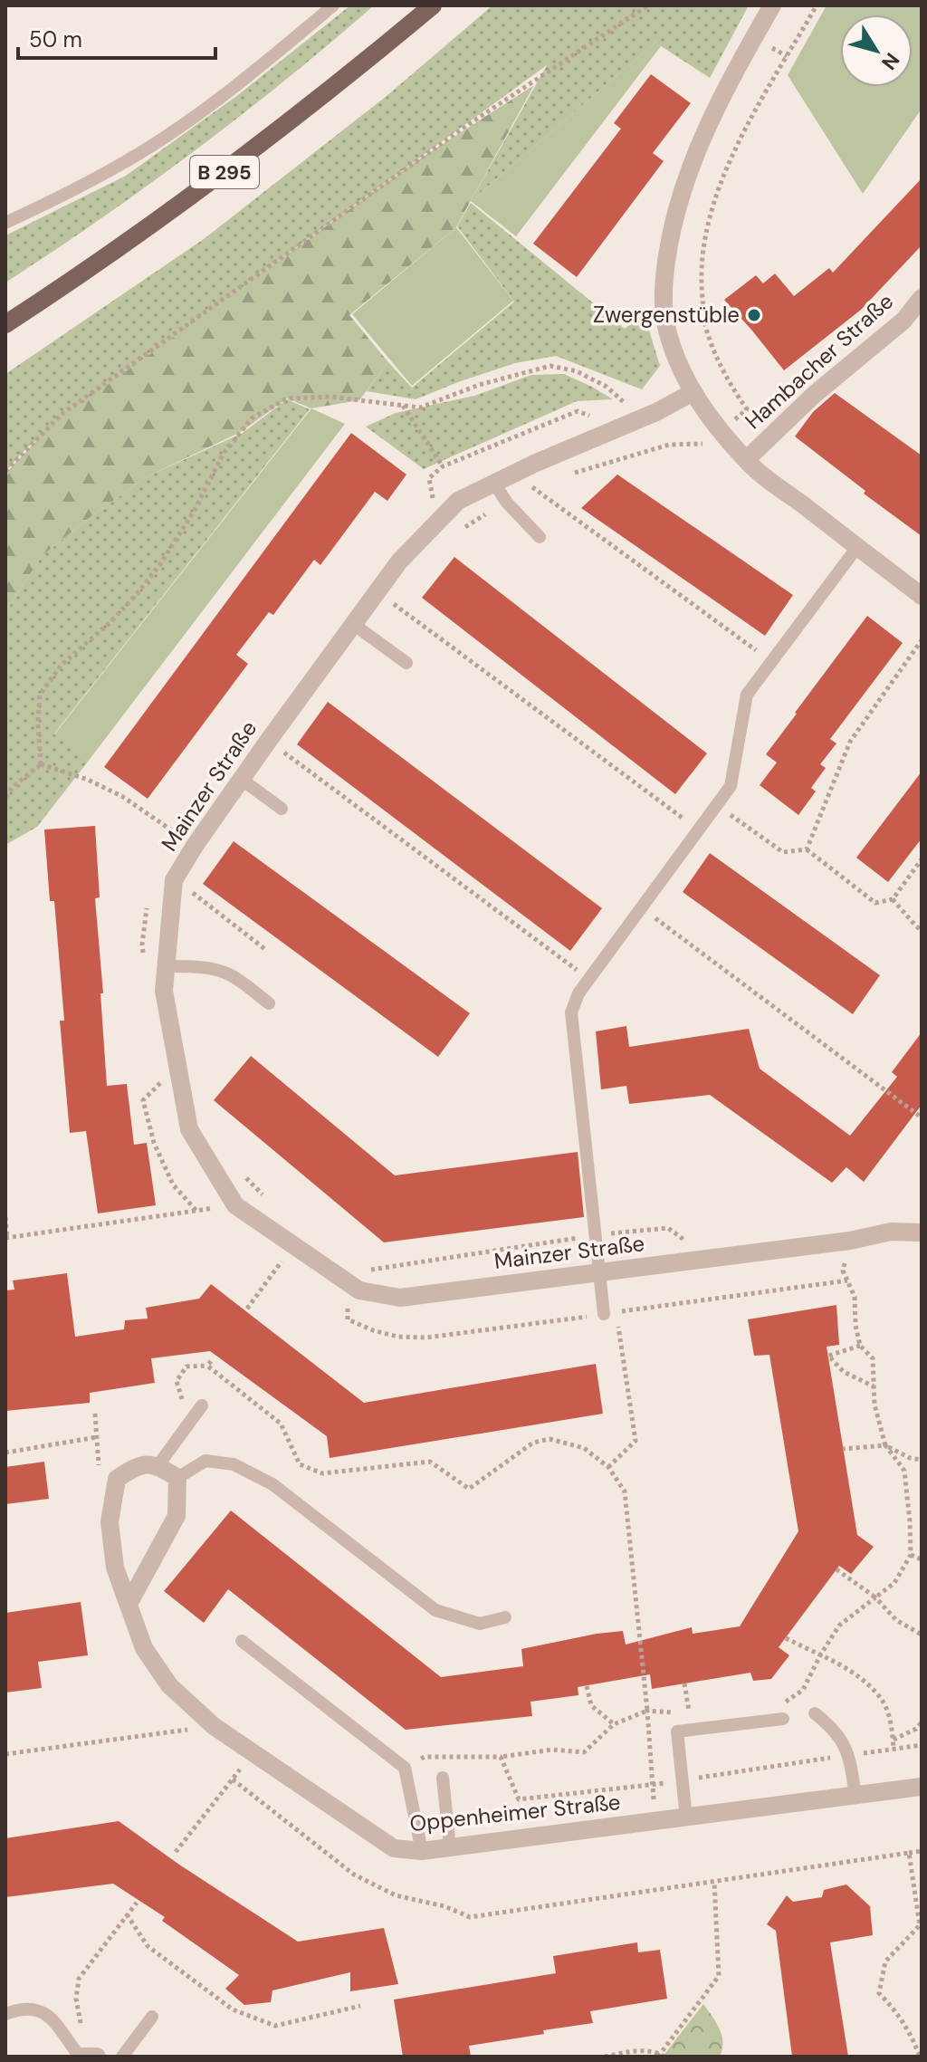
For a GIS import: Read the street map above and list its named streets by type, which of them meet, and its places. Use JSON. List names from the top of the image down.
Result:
{
  "streets": {
    "main road": ["B 295"],
    "street": ["Hambacher Straße", "Mainzer Straße", "Oppenheimer Straße"]
  },
  "places": ["Zwergenstüble"],
  "scale_bar": "50 m",
  "north": "bottom right"
}
